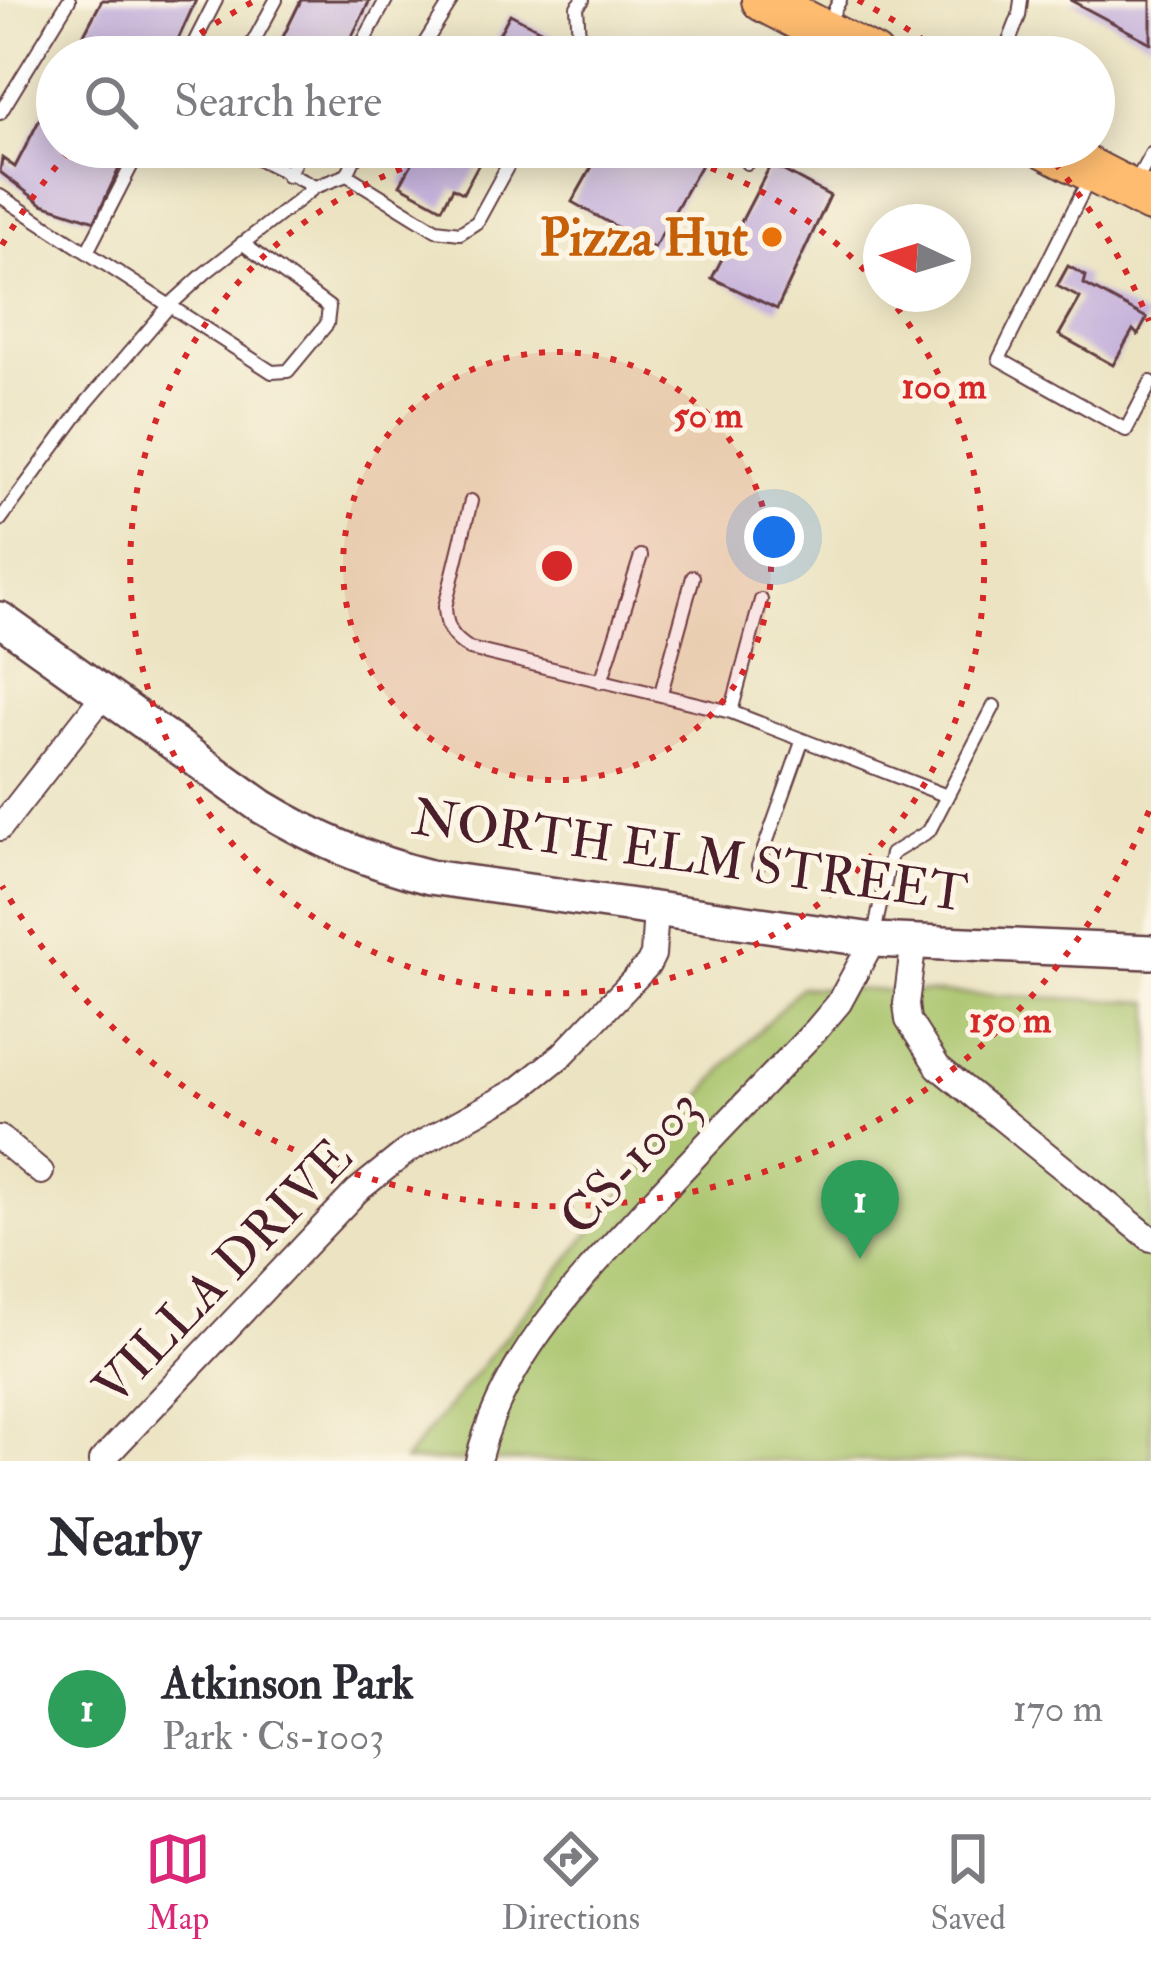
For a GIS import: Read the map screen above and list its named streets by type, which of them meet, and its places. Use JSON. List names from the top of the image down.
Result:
{
  "streets": {
    "street": ["NORTH ELM STREET", "CS-1003", "VILLA DRIVE"]
  },
  "crossings": [
    ["NORTH ELM STREET", "CS-1003"],
    ["NORTH ELM STREET", "VILLA DRIVE"]
  ],
  "places": ["Pizza Hut"],
  "north": "left",
  "page": {
    "search": "Search here",
    "pins": "1",
    "heading": "Nearby",
    "list": [
      {
        "mark": "1",
        "name": "Atkinson Park",
        "note": "Park · Cs-1003",
        "value": "170 m"
      }
    ],
    "nav": ["Map", "Directions", "Saved"]
  },
  "rings": ["100 m", "50 m", "150 m"]
}
